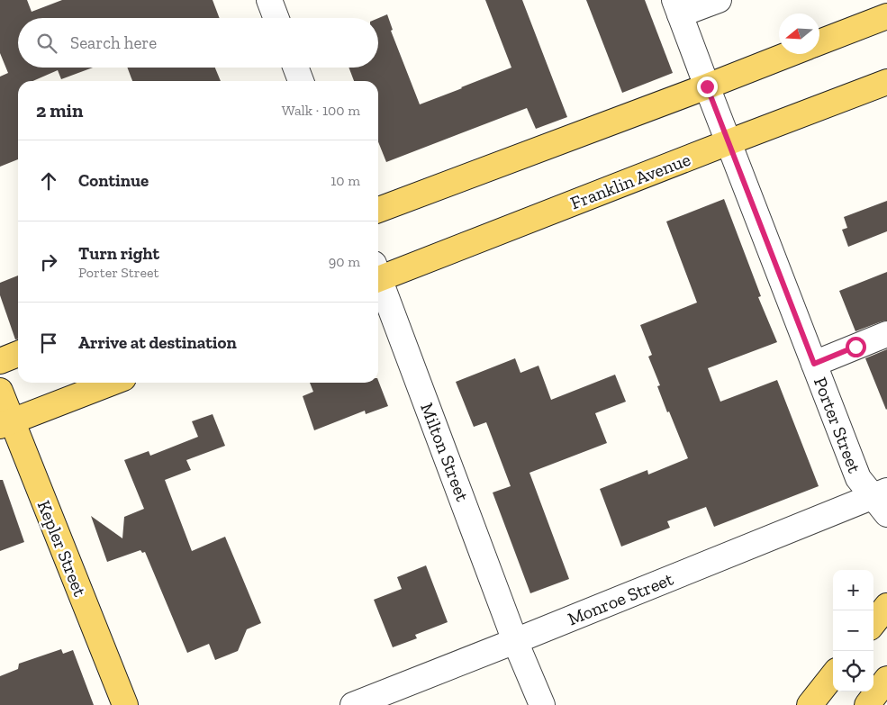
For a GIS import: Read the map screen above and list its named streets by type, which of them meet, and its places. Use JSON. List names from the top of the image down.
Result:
{
  "streets": {
    "main road": ["Franklin Avenue", "Kepler Street"],
    "street": ["Porter Street", "Milton Street", "Monroe Street"]
  },
  "crossings": [
    ["Franklin Avenue", "Porter Street"],
    ["Porter Street", "Monroe Street"],
    ["Milton Street", "Monroe Street"]
  ],
  "north": "left",
  "page": {
    "search": "Search here",
    "heading": ["2 min", "Walk · 100 m"],
    "list": [
      ["Continue", "10 m"],
      ["Turn right", "Porter Street", "90 m"],
      "Arrive at destination"
    ],
    "map_buttons": ["+", "−"]
  }
}
